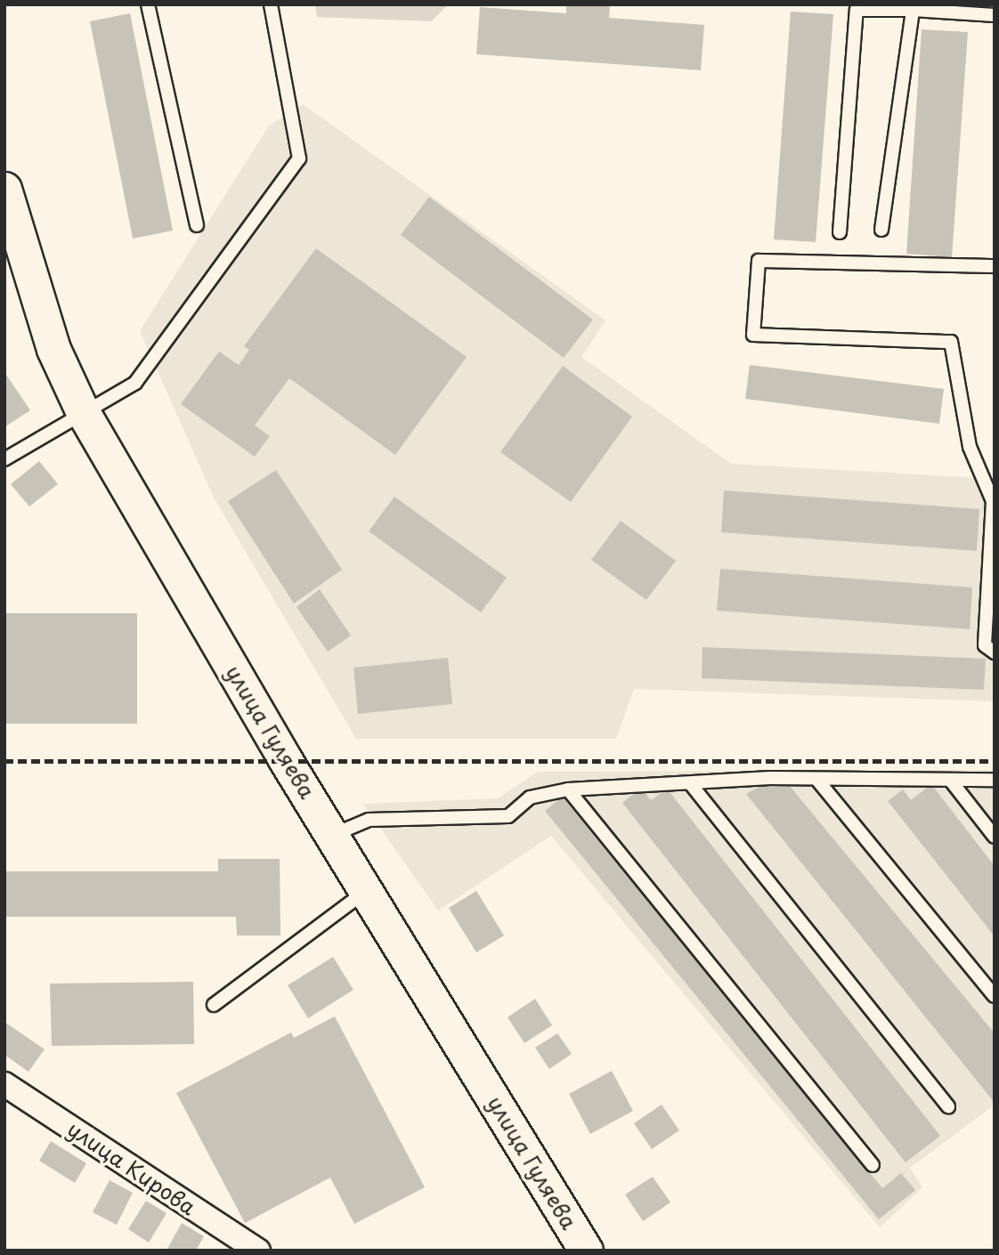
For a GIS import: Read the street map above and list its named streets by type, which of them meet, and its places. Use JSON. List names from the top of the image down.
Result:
{
  "streets": {
    "main road": ["улица Гуляева"],
    "street": ["улица Кирова"]
  }
}
